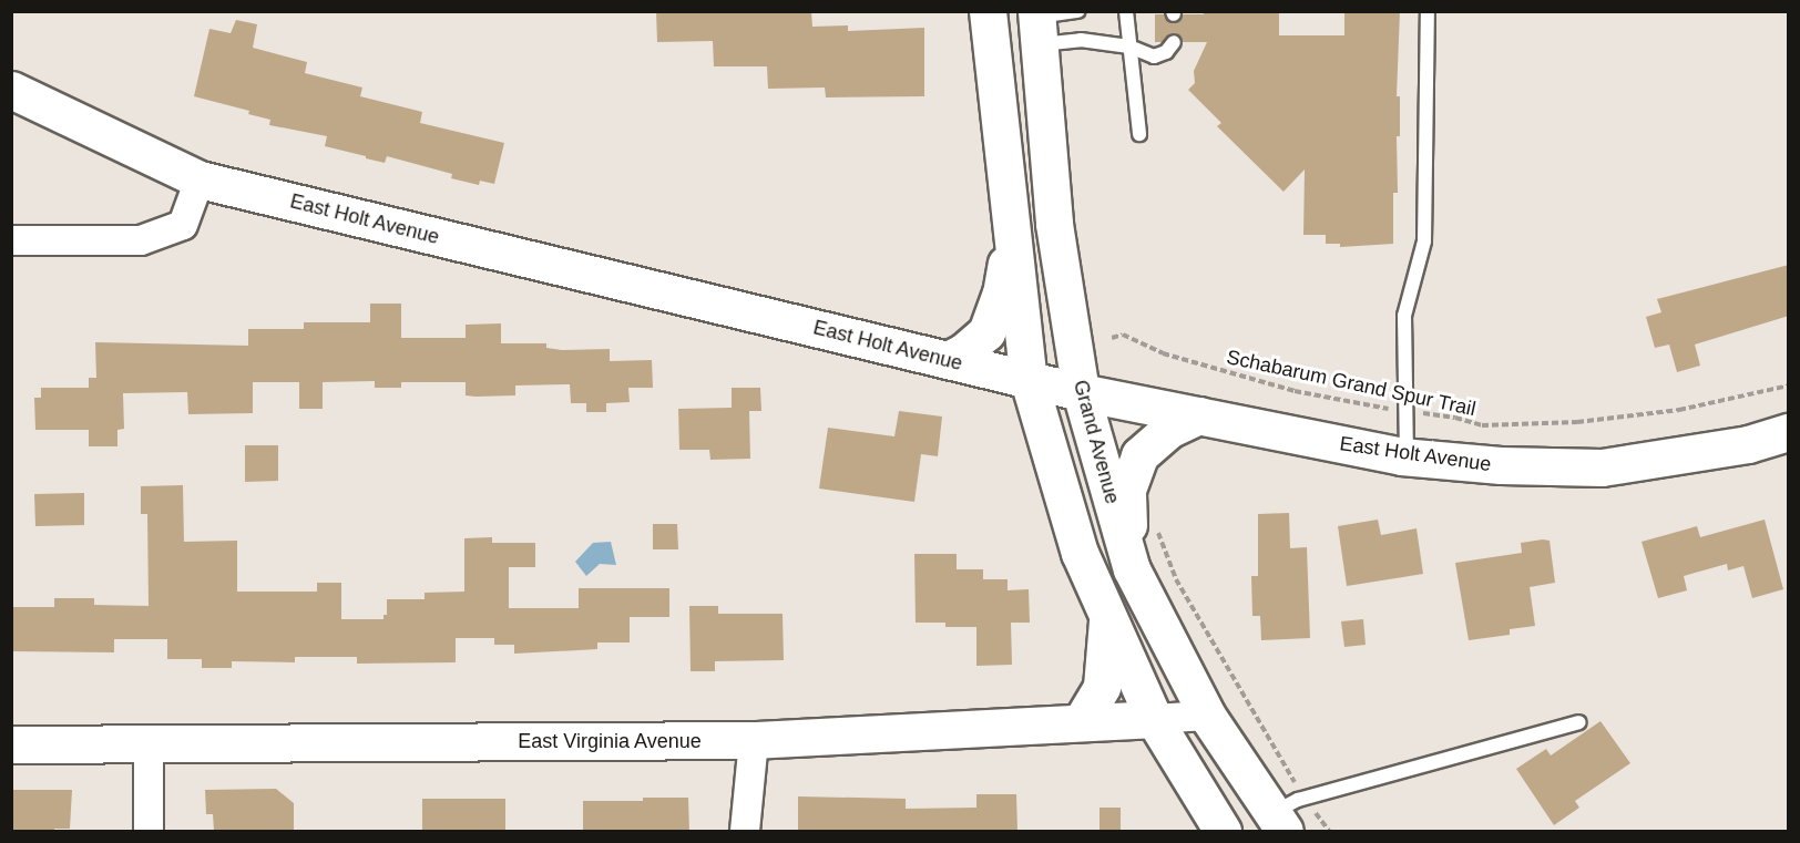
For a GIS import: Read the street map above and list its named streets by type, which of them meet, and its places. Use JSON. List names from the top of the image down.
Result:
{
  "streets": {
    "street": ["East Holt Avenue", "Grand Avenue", "East Virginia Avenue"],
    "path": ["Schabarum Grand Spur Trail"]
  },
  "crossings": [
    ["East Holt Avenue", "Grand Avenue"],
    ["Grand Avenue", "East Virginia Avenue"]
  ]
}
